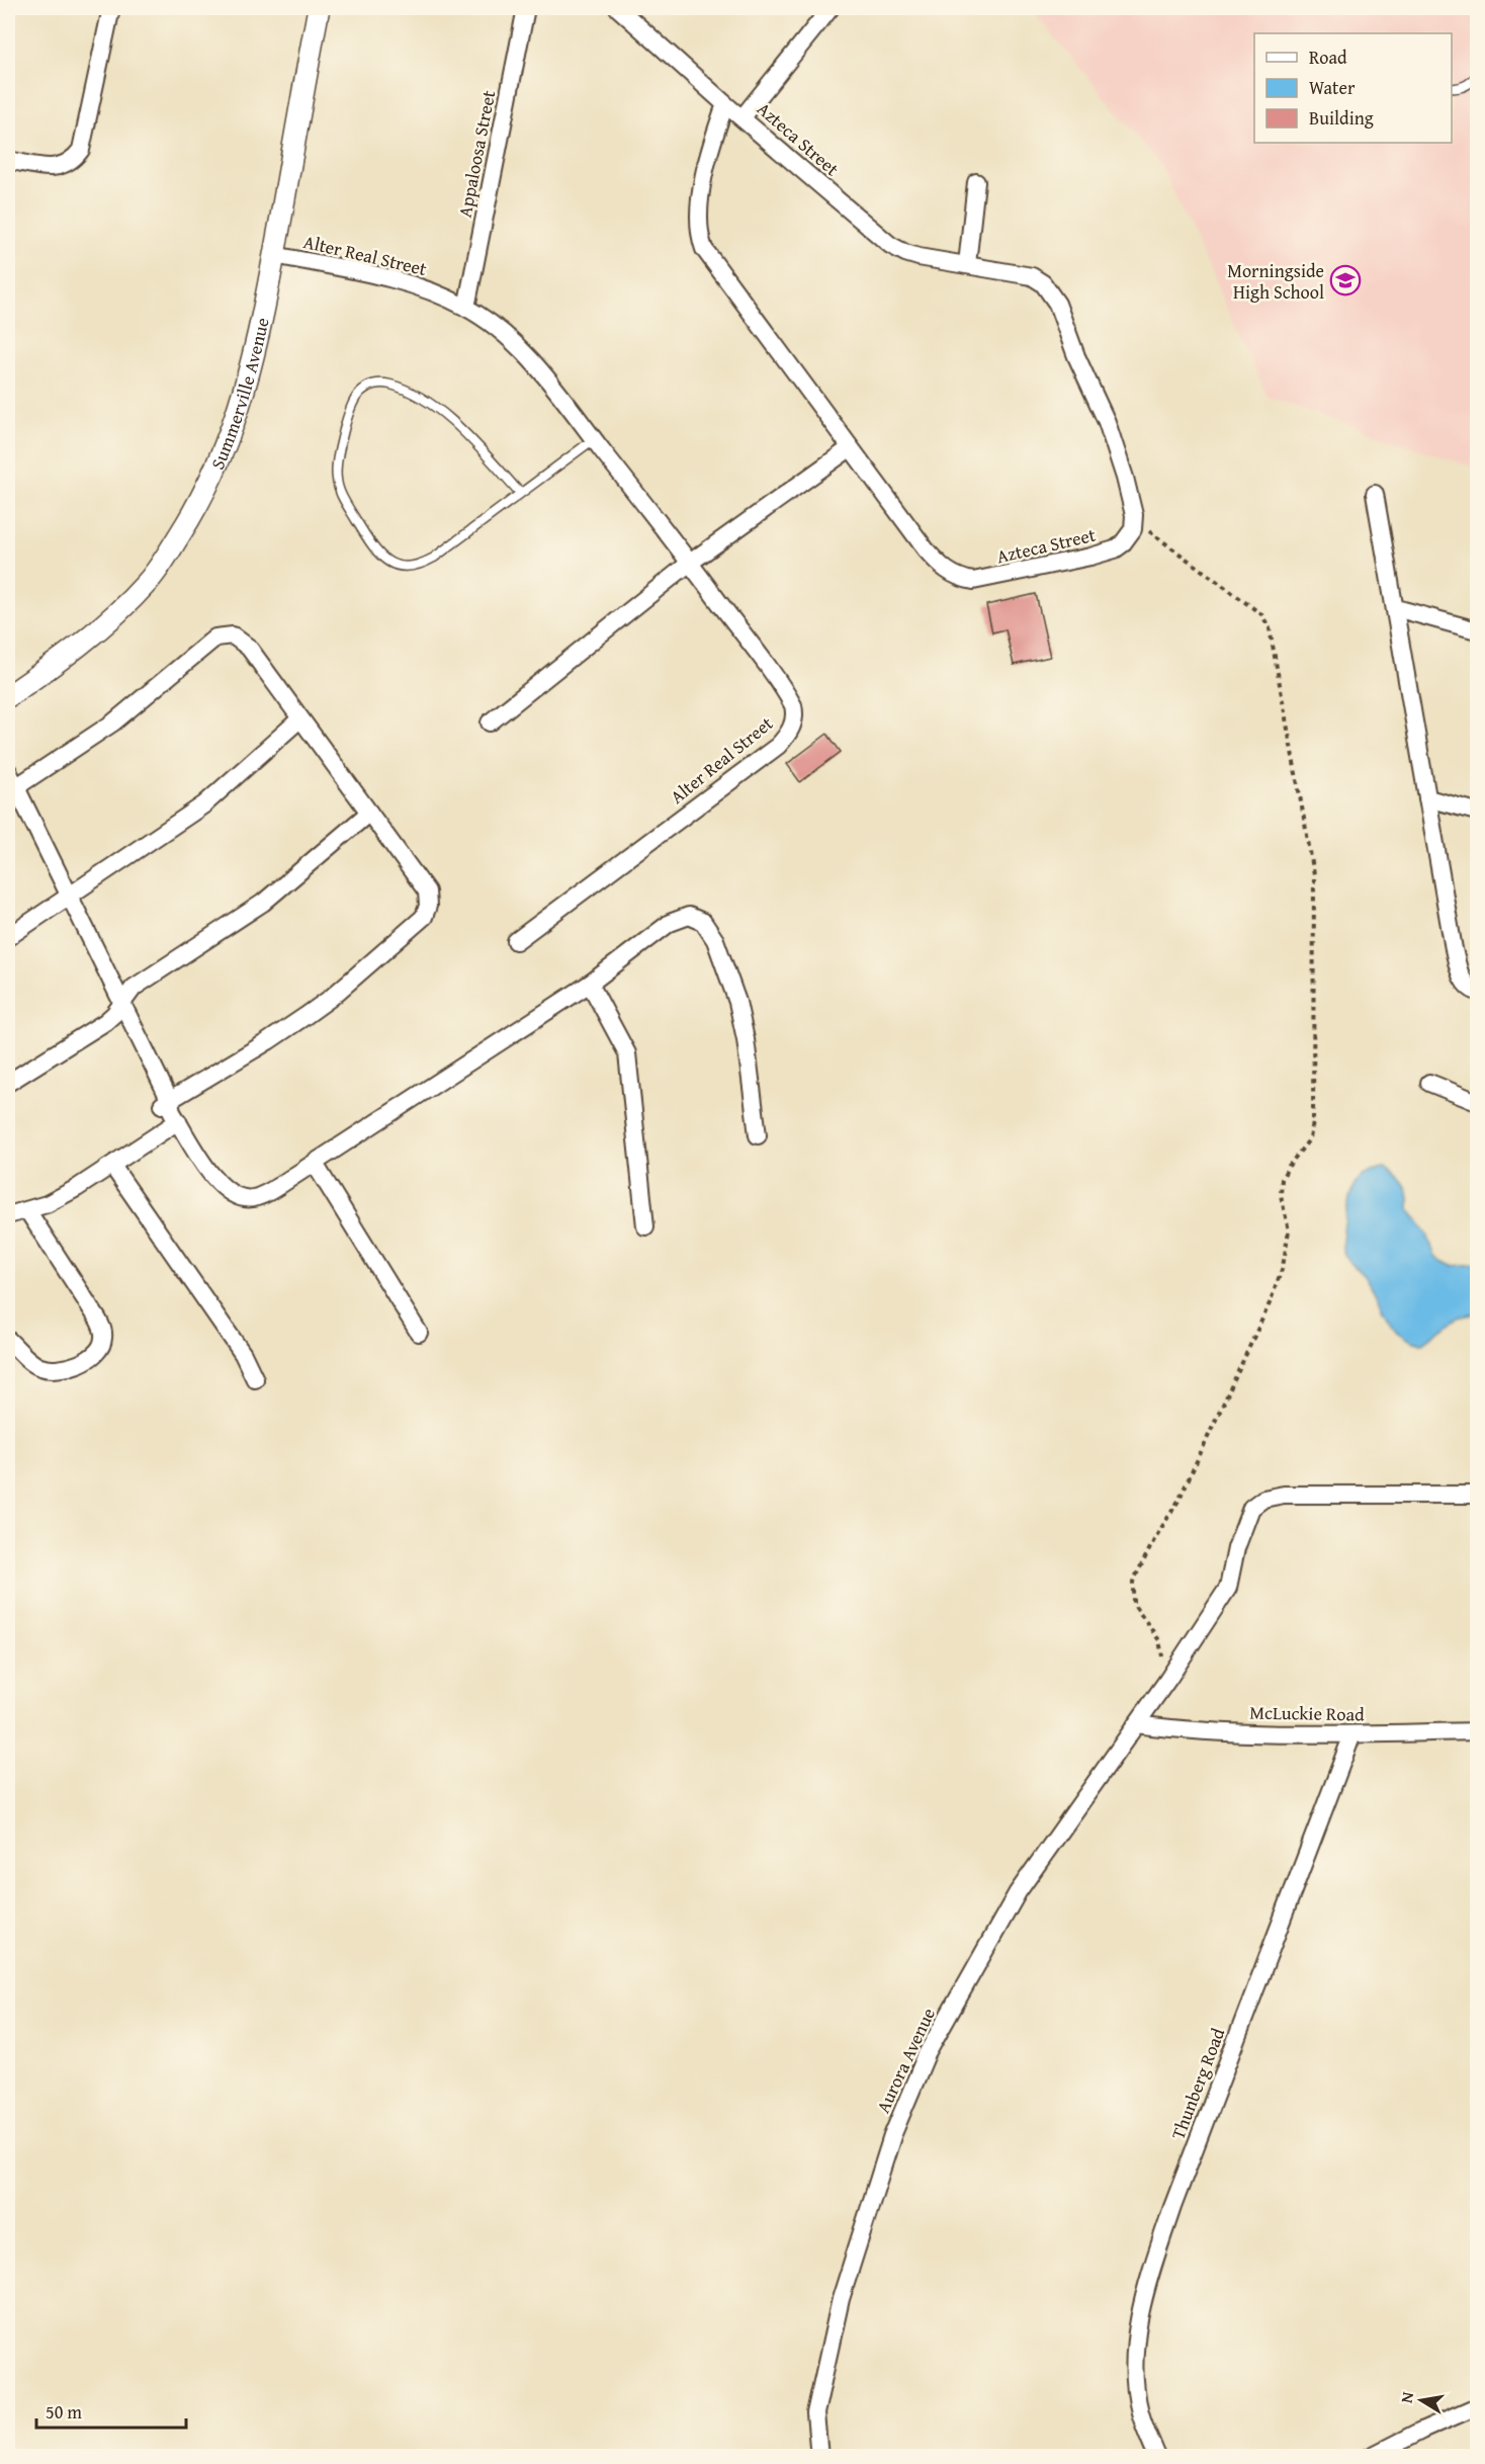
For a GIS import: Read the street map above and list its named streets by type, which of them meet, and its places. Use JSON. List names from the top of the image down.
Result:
{
  "streets": {
    "street": [
      "Azteca Street",
      "Appaloosa Street",
      "Alter Real Street",
      "Summerville Avenue",
      "McLuckie Road",
      "Aurora Avenue",
      "Thunberg Road"
    ]
  },
  "crossings": [
    ["Appaloosa Street", "Alter Real Street"],
    ["Alter Real Street", "Summerville Avenue"],
    ["McLuckie Road", "Aurora Avenue"],
    ["McLuckie Road", "Thunberg Road"]
  ],
  "places": {
    "school or university": ["Morningside High School"]
  },
  "legend": ["Road", "Water", "Building"],
  "scale_bar": "50 m",
  "north": "left"
}
